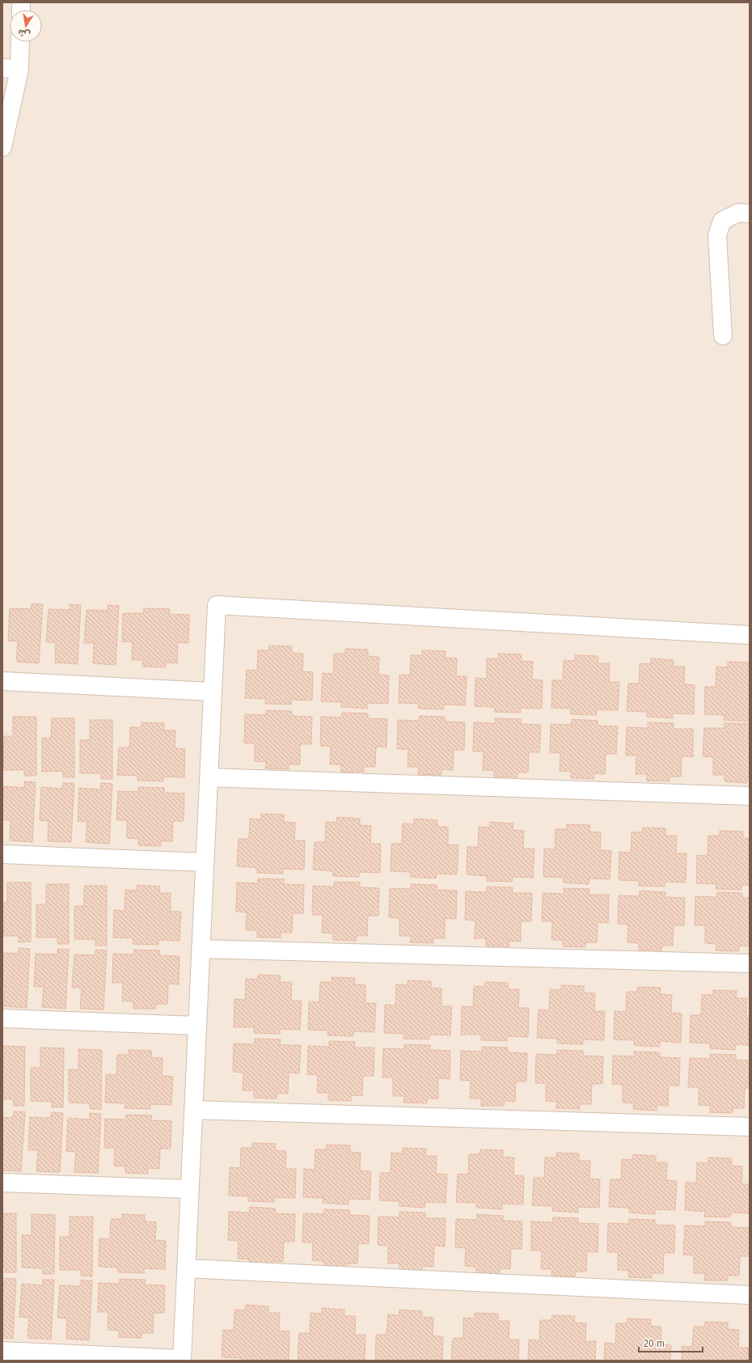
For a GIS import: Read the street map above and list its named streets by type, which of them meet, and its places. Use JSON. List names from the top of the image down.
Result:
{
  "scale_bar": "20 m",
  "north": "bottom"
}
